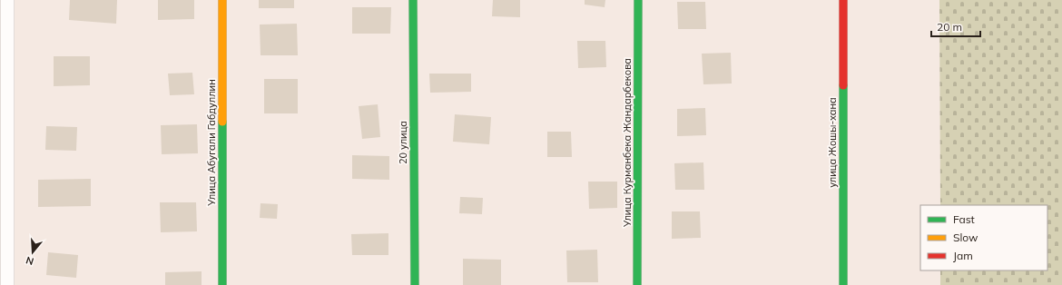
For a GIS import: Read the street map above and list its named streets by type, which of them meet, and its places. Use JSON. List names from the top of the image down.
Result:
{
  "streets": {
    "street": [
      "Улица Абугали Габдуллин",
      "20 улица",
      "Улица Курманбека Жандарбекова",
      "улица Жошы-хана"
    ]
  },
  "legend": ["Fast", "Slow", "Jam"],
  "scale_bar": "20 m",
  "north": "bottom"
}
